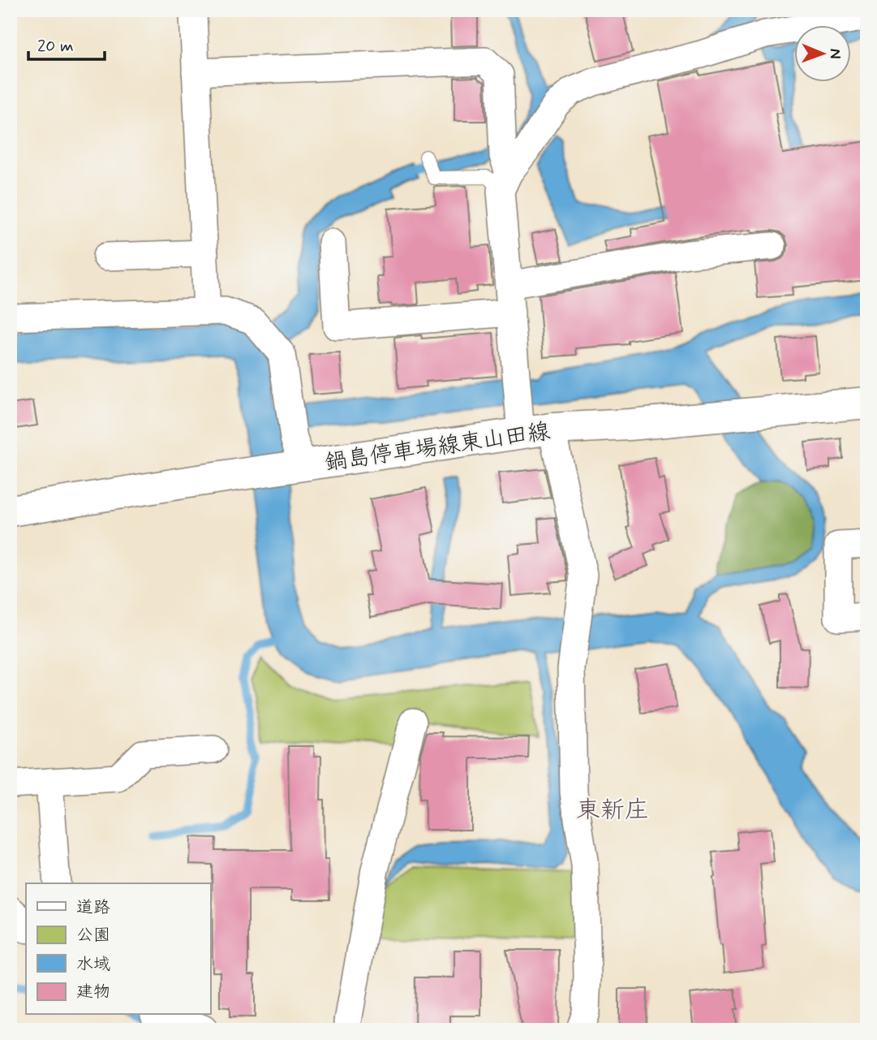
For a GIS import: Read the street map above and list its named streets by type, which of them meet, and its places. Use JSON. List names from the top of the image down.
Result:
{
  "streets": {
    "main road": ["鍋島停車場線東山田線"]
  },
  "districts": ["東新庄"],
  "legend": [
    "道路",
    "公園",
    "水域",
    "建物"
  ],
  "scale_bar": "20 m",
  "north": "right"
}
